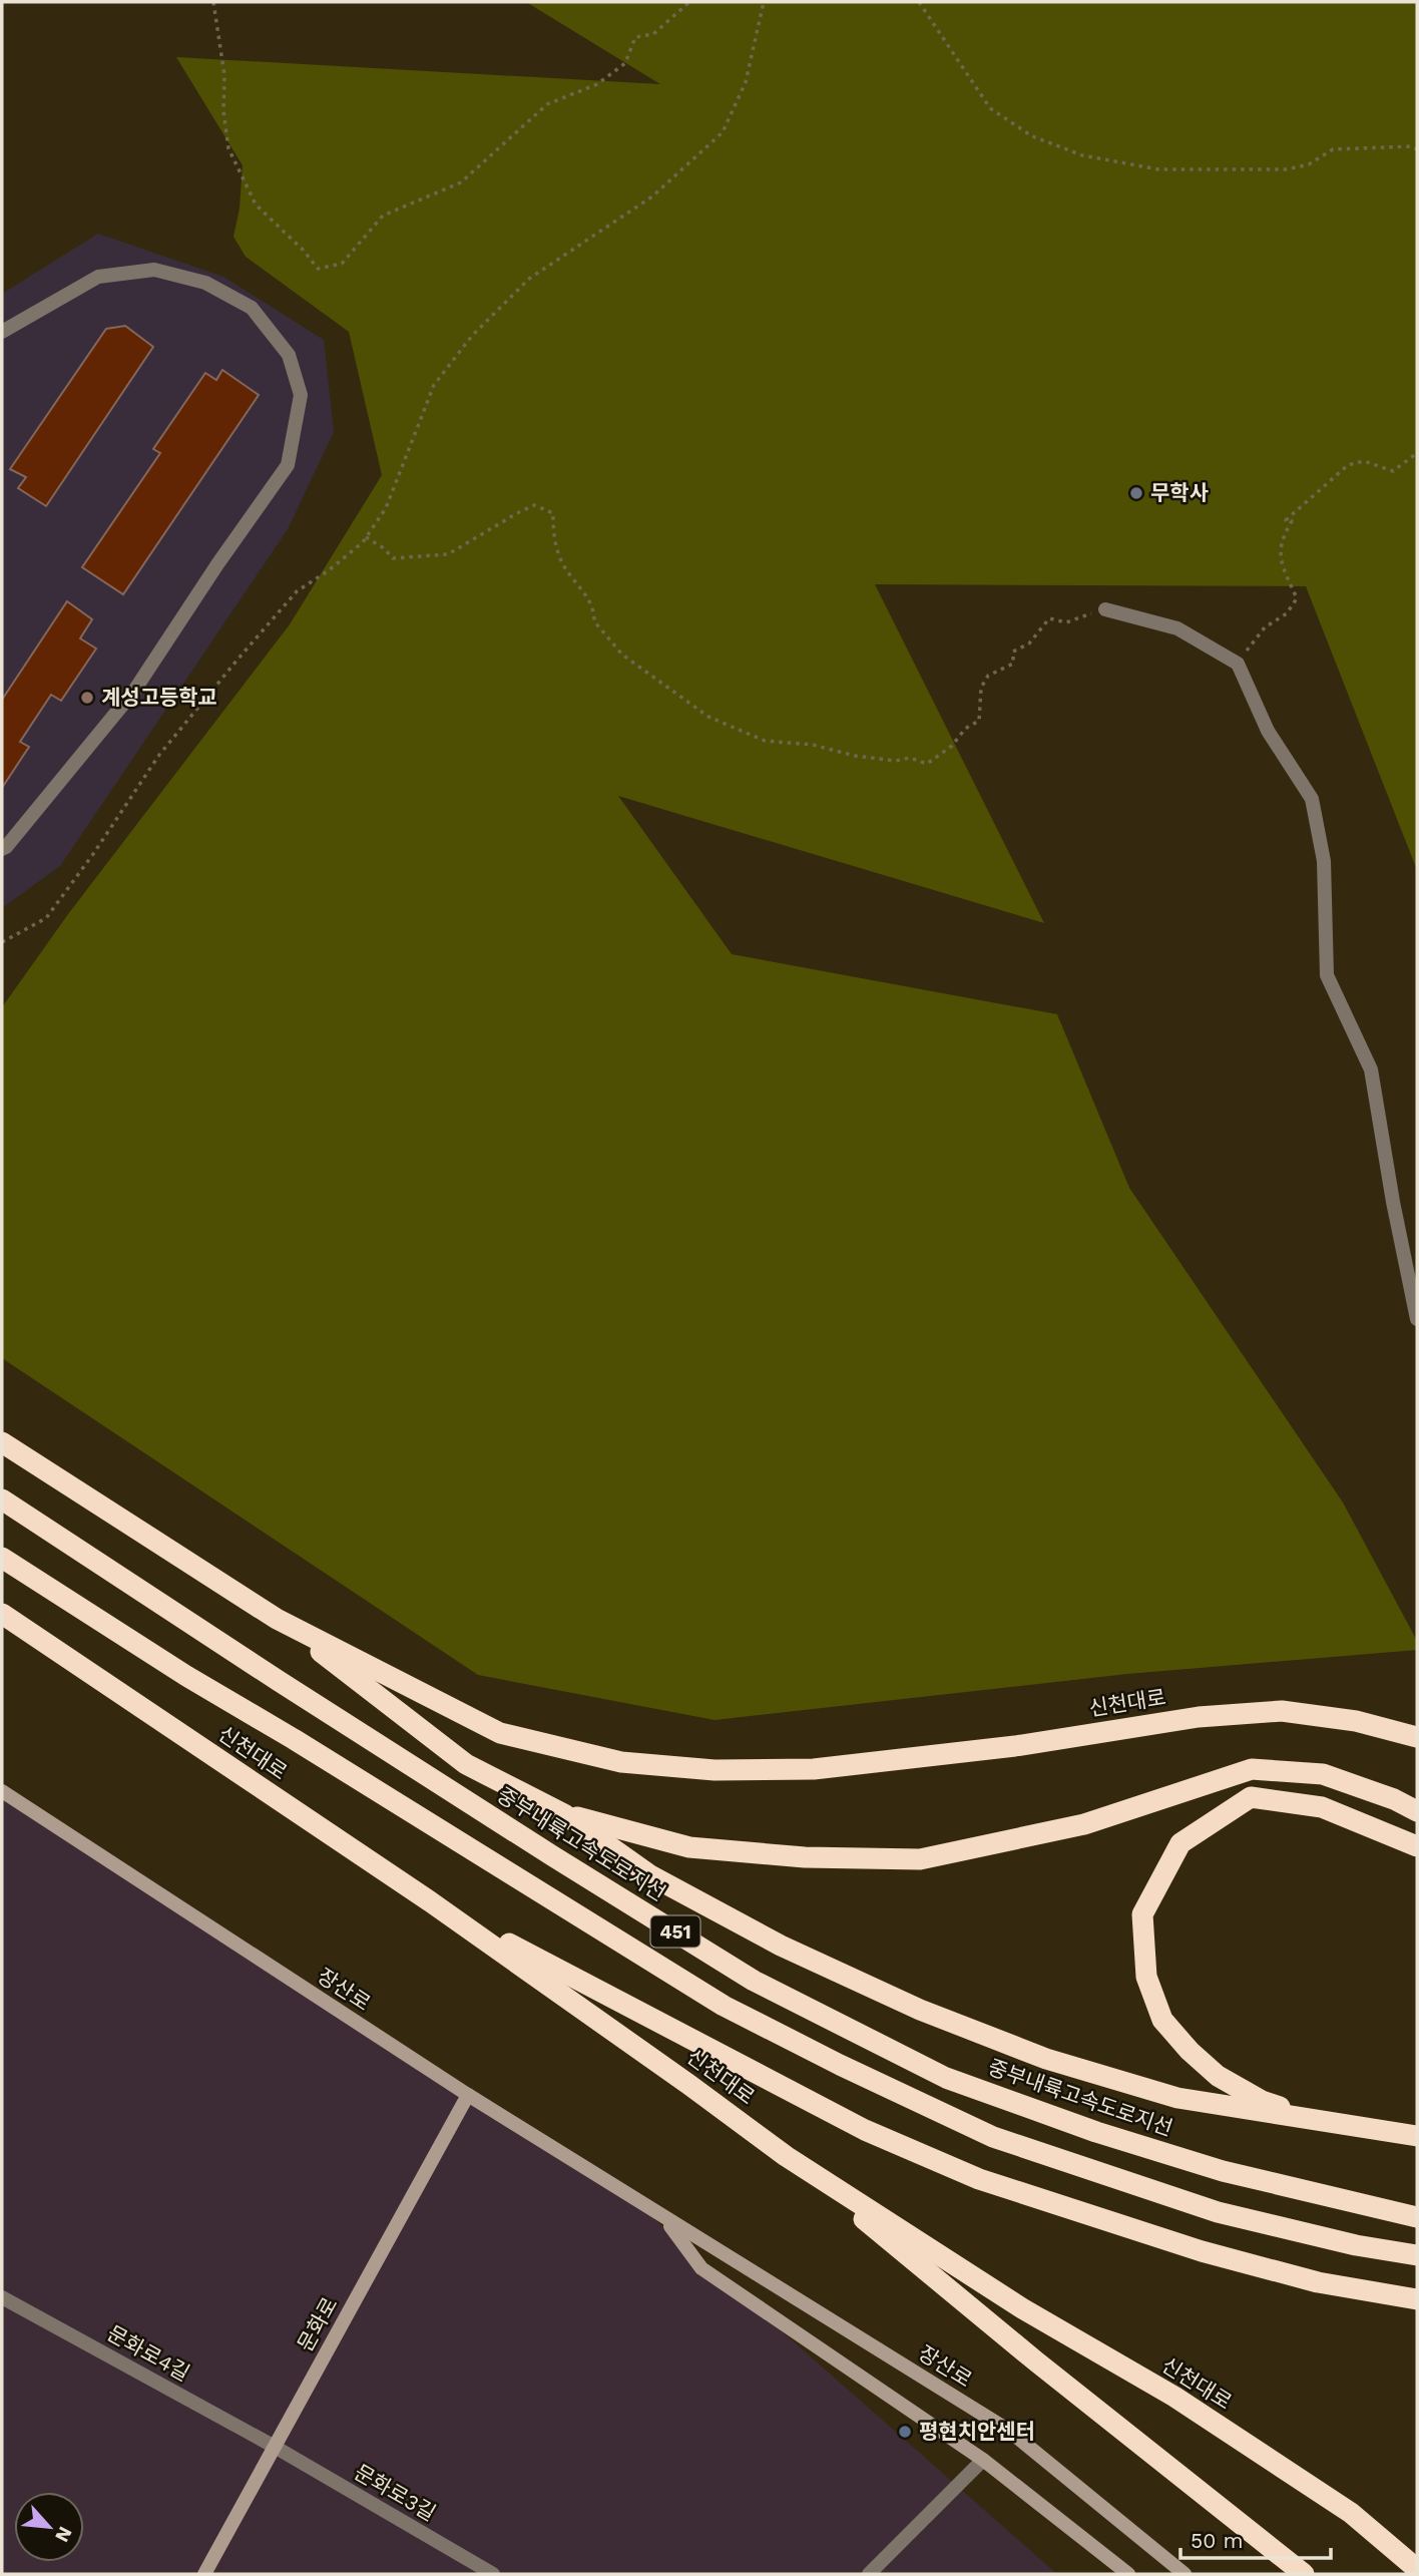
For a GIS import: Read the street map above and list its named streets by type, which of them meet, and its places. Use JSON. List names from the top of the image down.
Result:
{
  "streets": {
    "highway": ["신천대로", "중부내륙고속도로지선", "451"],
    "main road": ["장산로", "문화로"],
    "street": ["문화로4길", "문화로3길"]
  },
  "crossings": [
    ["장산로", "문화로"],
    ["문화로", "문화로4길"],
    ["문화로", "문화로3길"],
    ["문화로4길", "문화로3길"]
  ],
  "places": ["무학사", "계성고등학교", "평현치안센터"],
  "scale_bar": "50 m",
  "north": "bottom right"
}
